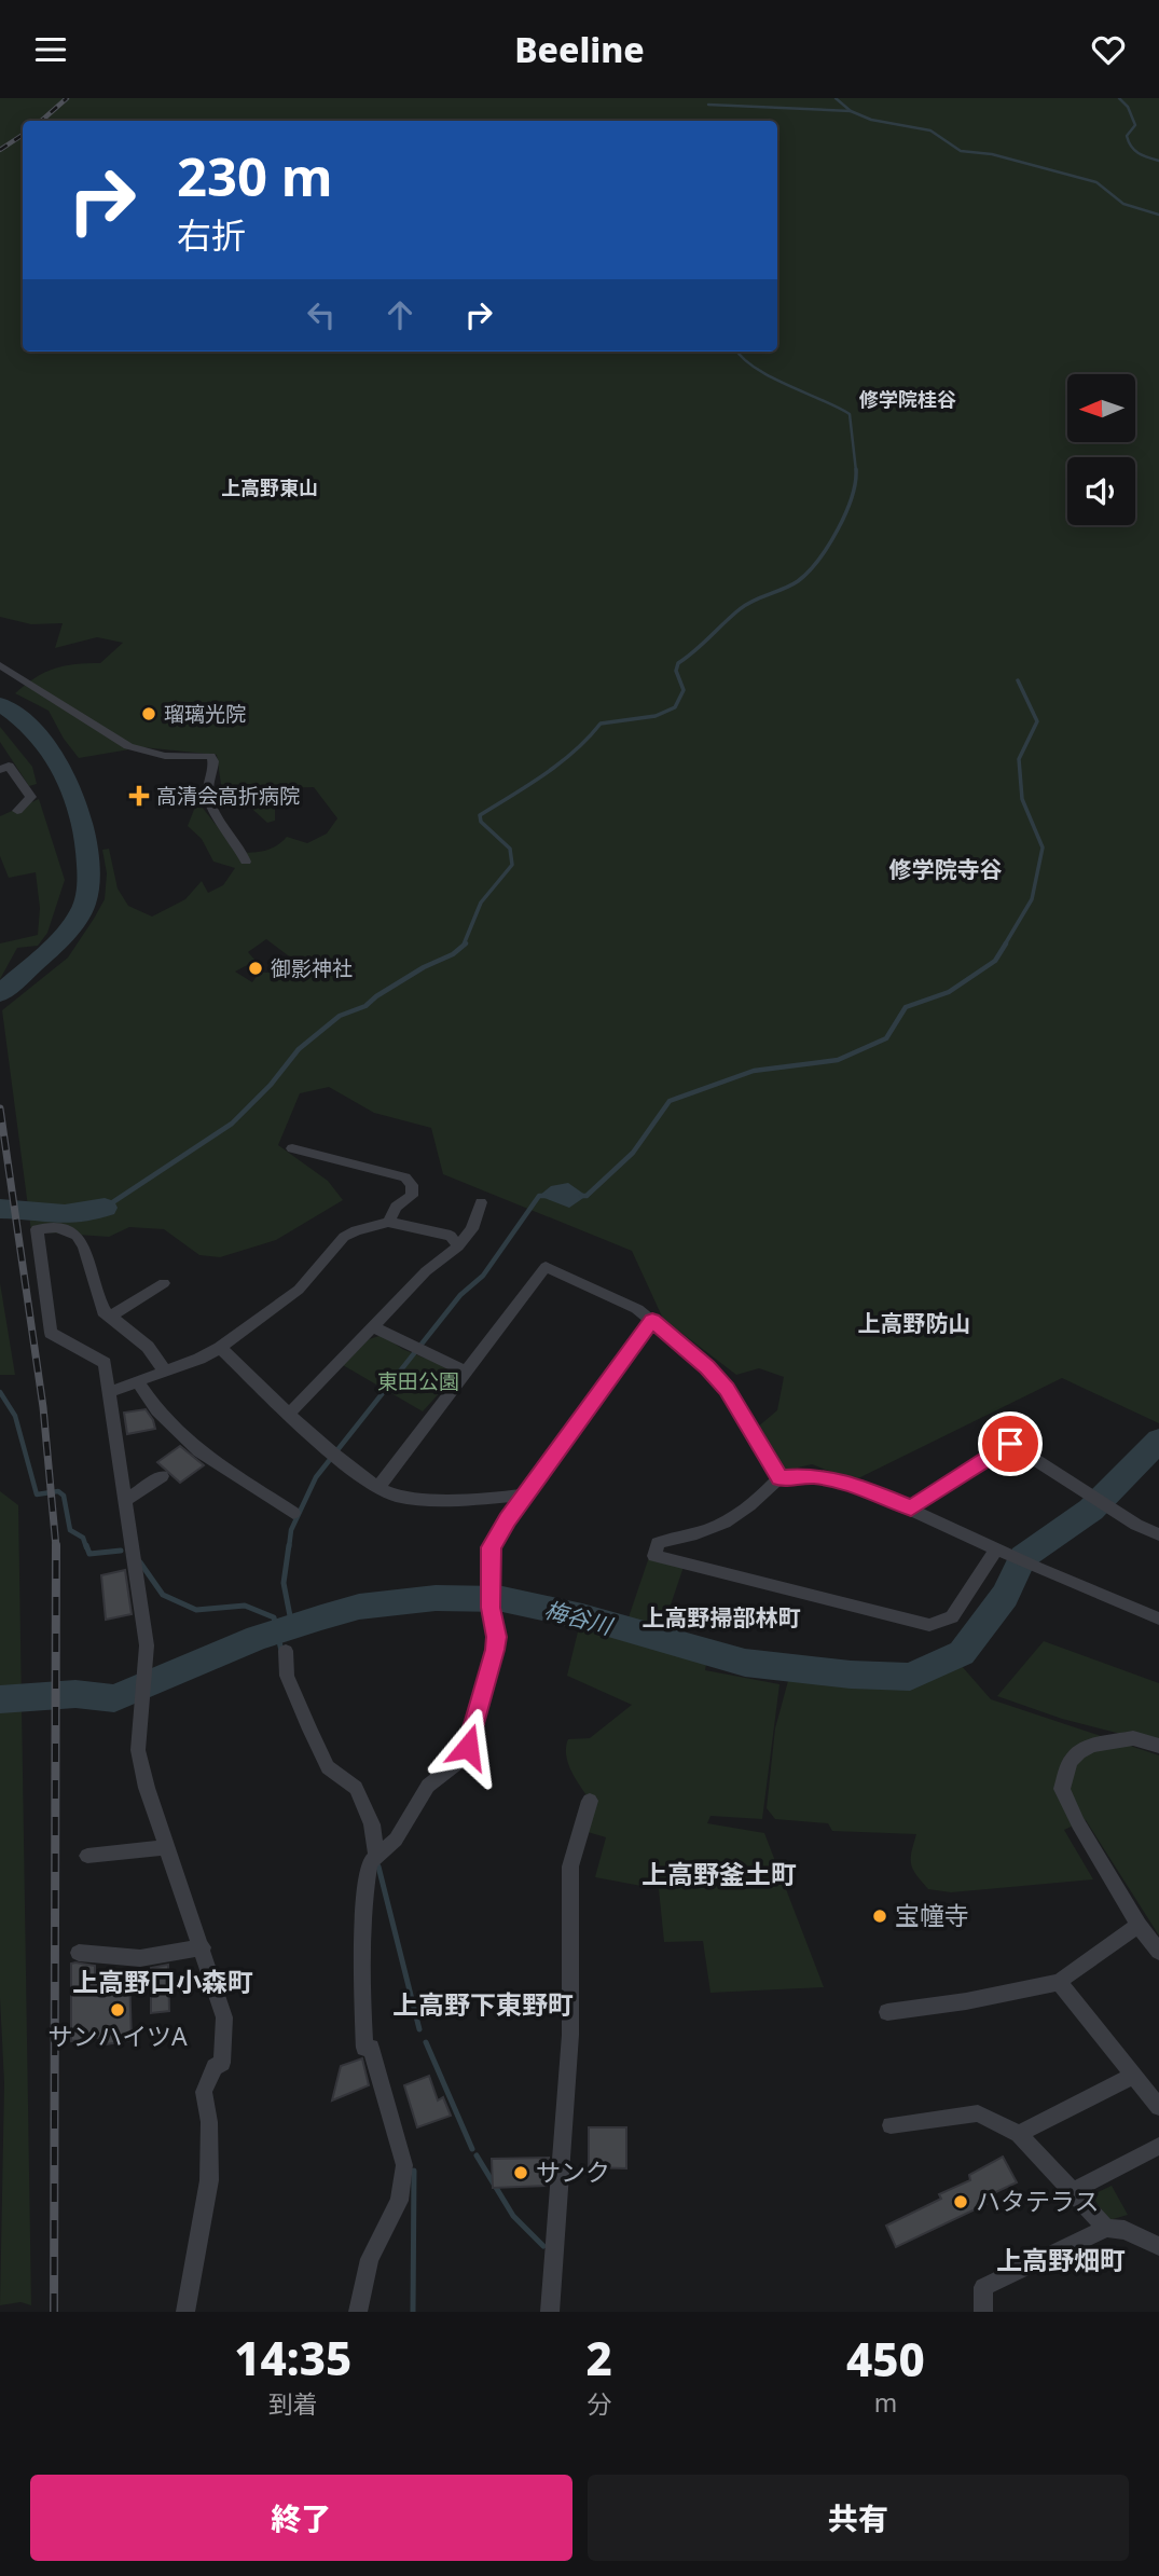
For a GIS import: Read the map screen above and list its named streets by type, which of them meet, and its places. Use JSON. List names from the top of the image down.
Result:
{
  "districts": [
    "修学院桂谷",
    "上高野東山",
    "修学院寺谷",
    "上高野防山",
    "上高野掃部林町",
    "上高野釜土町",
    "上高野口小森町",
    "上高野下東野町",
    "上高野畑町"
  ],
  "water": ["梅谷川"],
  "parks": ["東田公園"],
  "places": {
    "other": [
      "瑠璃光院",
      "御影神社",
      "宝幢寺",
      "サンハイツA",
      "サンク",
      "ハタテラス"
    ],
    "health": ["高清会高折病院"]
  },
  "north": "left",
  "page": {
    "header": "Beeline",
    "turn": ["230 m", "右折"],
    "eta": [
      "14:35",
      "到着",
      "2",
      "分",
      "450",
      "m"
    ],
    "buttons": ["終了", "共有"]
  }
}
